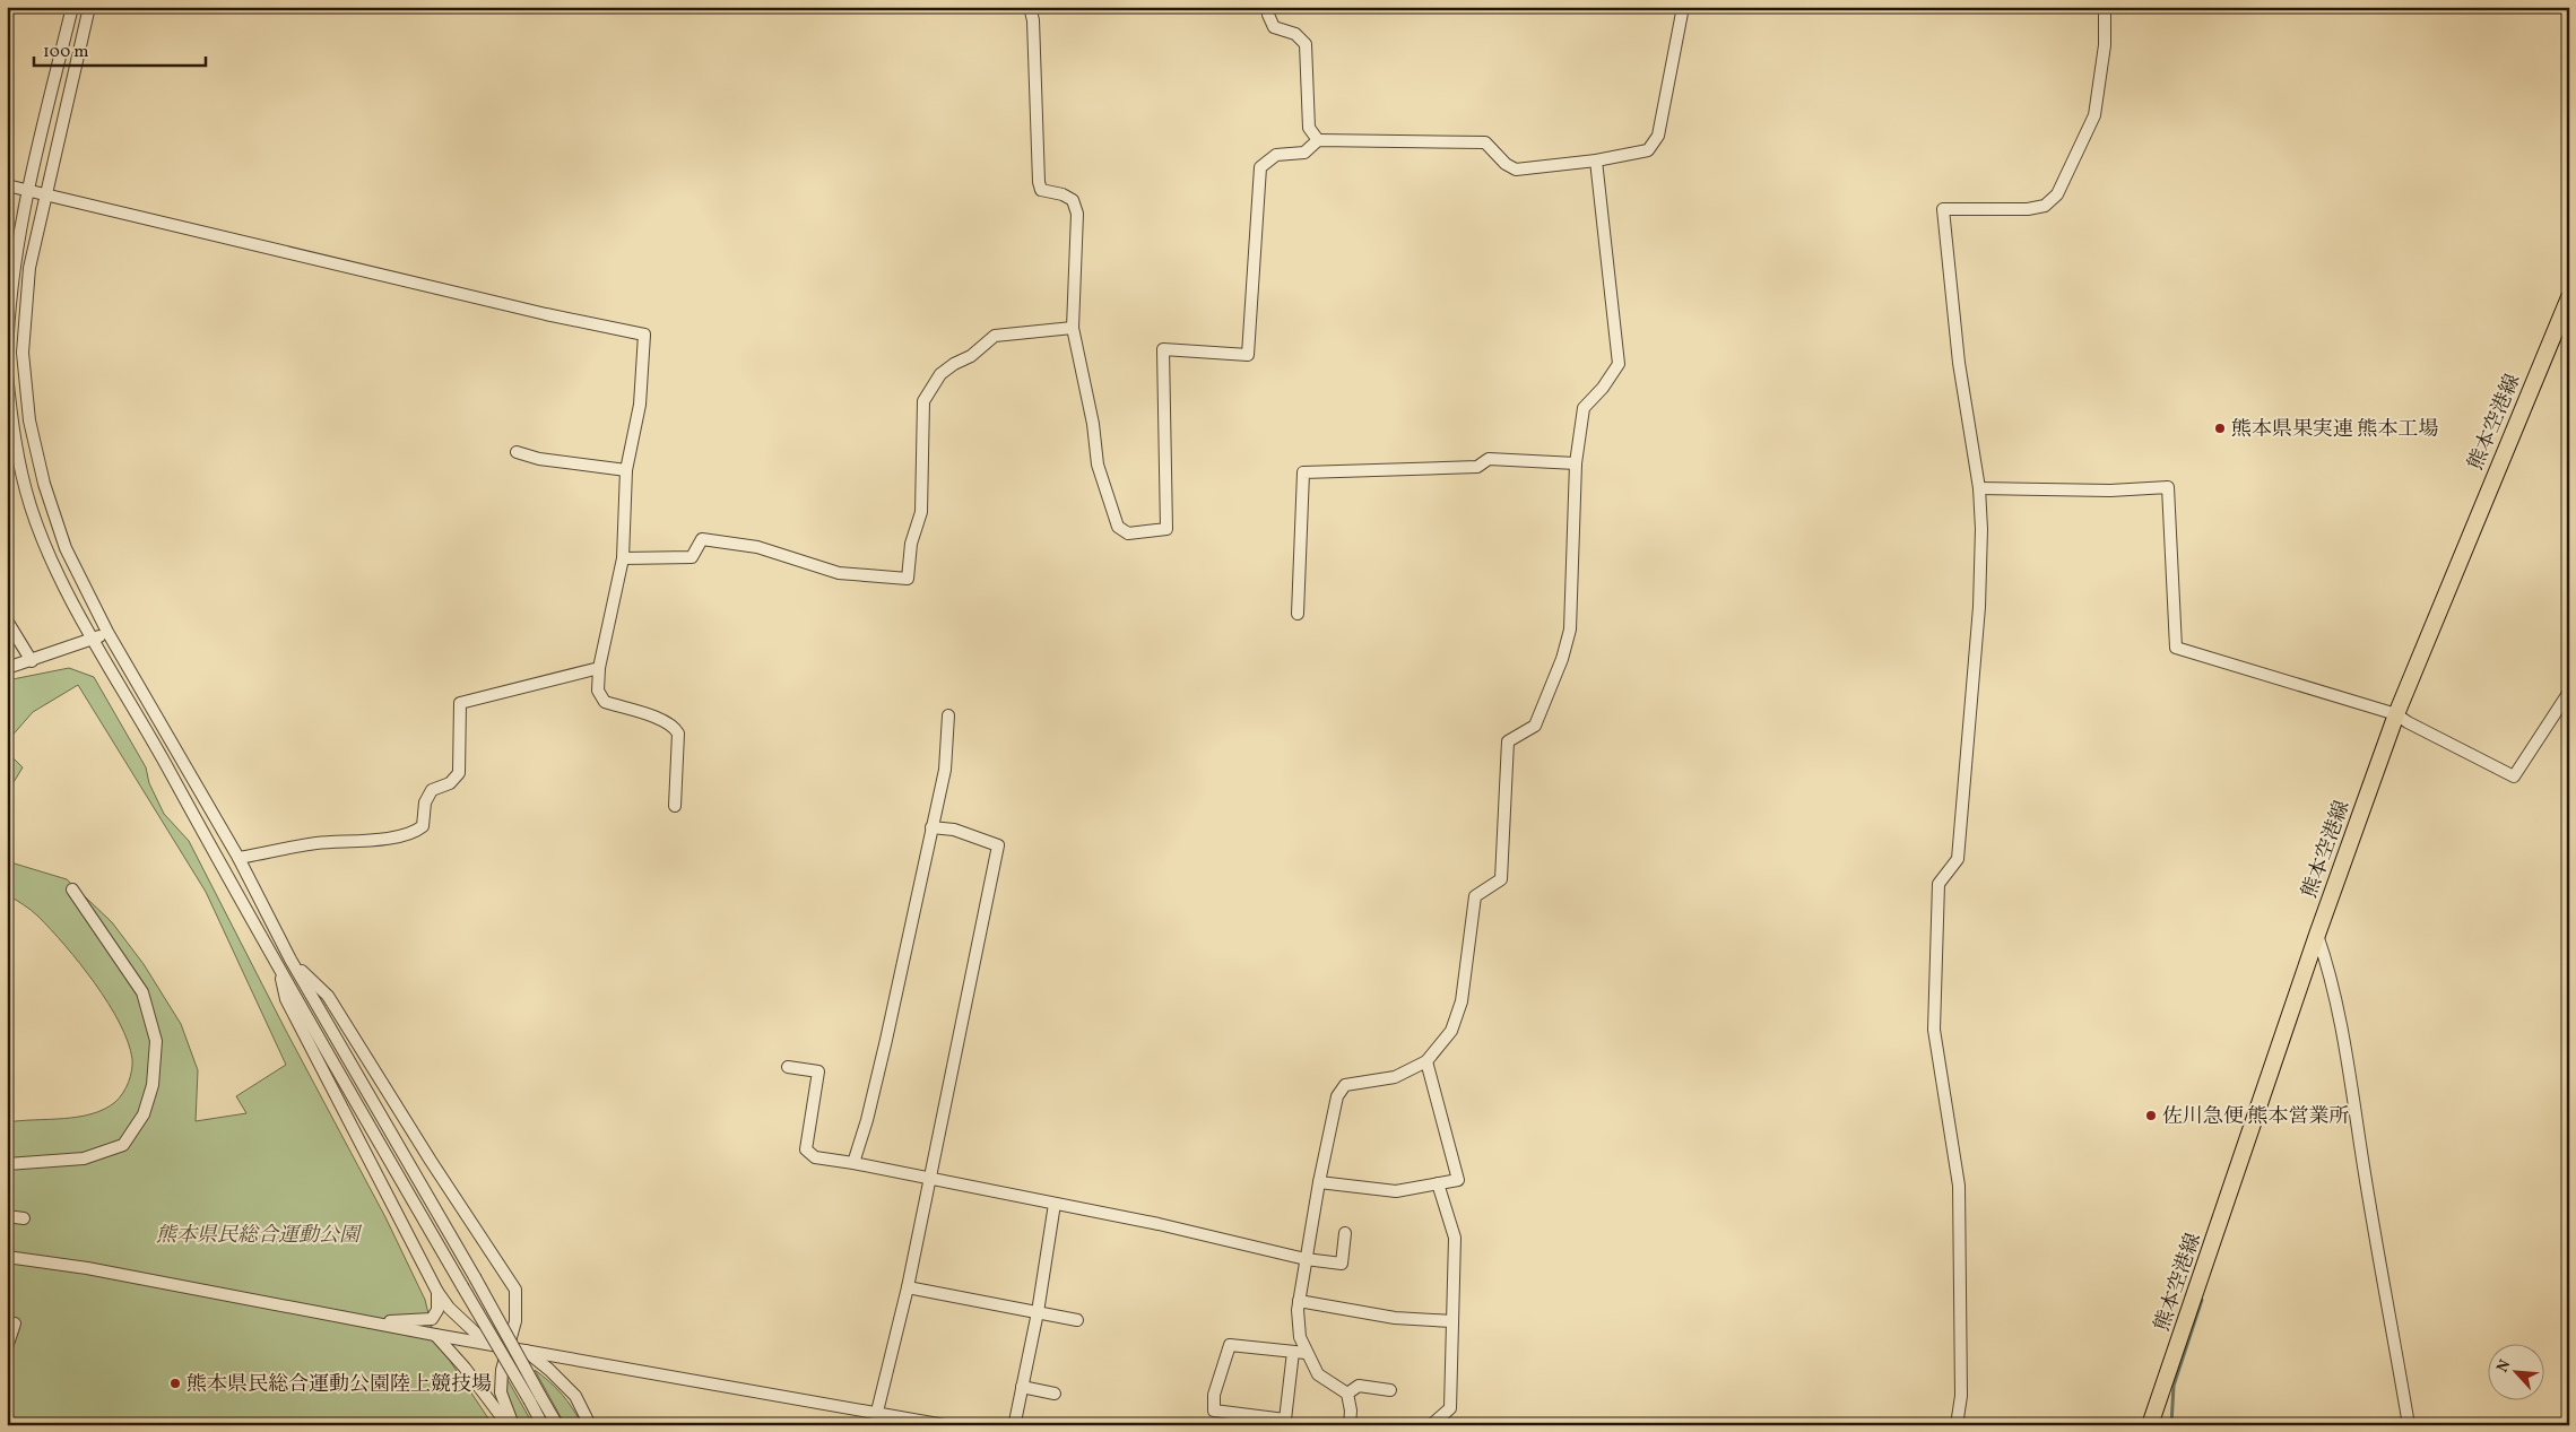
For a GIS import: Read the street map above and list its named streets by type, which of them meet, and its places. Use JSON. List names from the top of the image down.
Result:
{
  "streets": {
    "main road": ["熊本空港線"]
  },
  "parks": ["熊本県民総合運動公園"],
  "places": ["熊本県果実連 熊本工場", "佐川急便 熊本営業所", "熊本県民総合運動公園陸上競技場"],
  "scale_bar": "100 m",
  "north": "top left"
}
